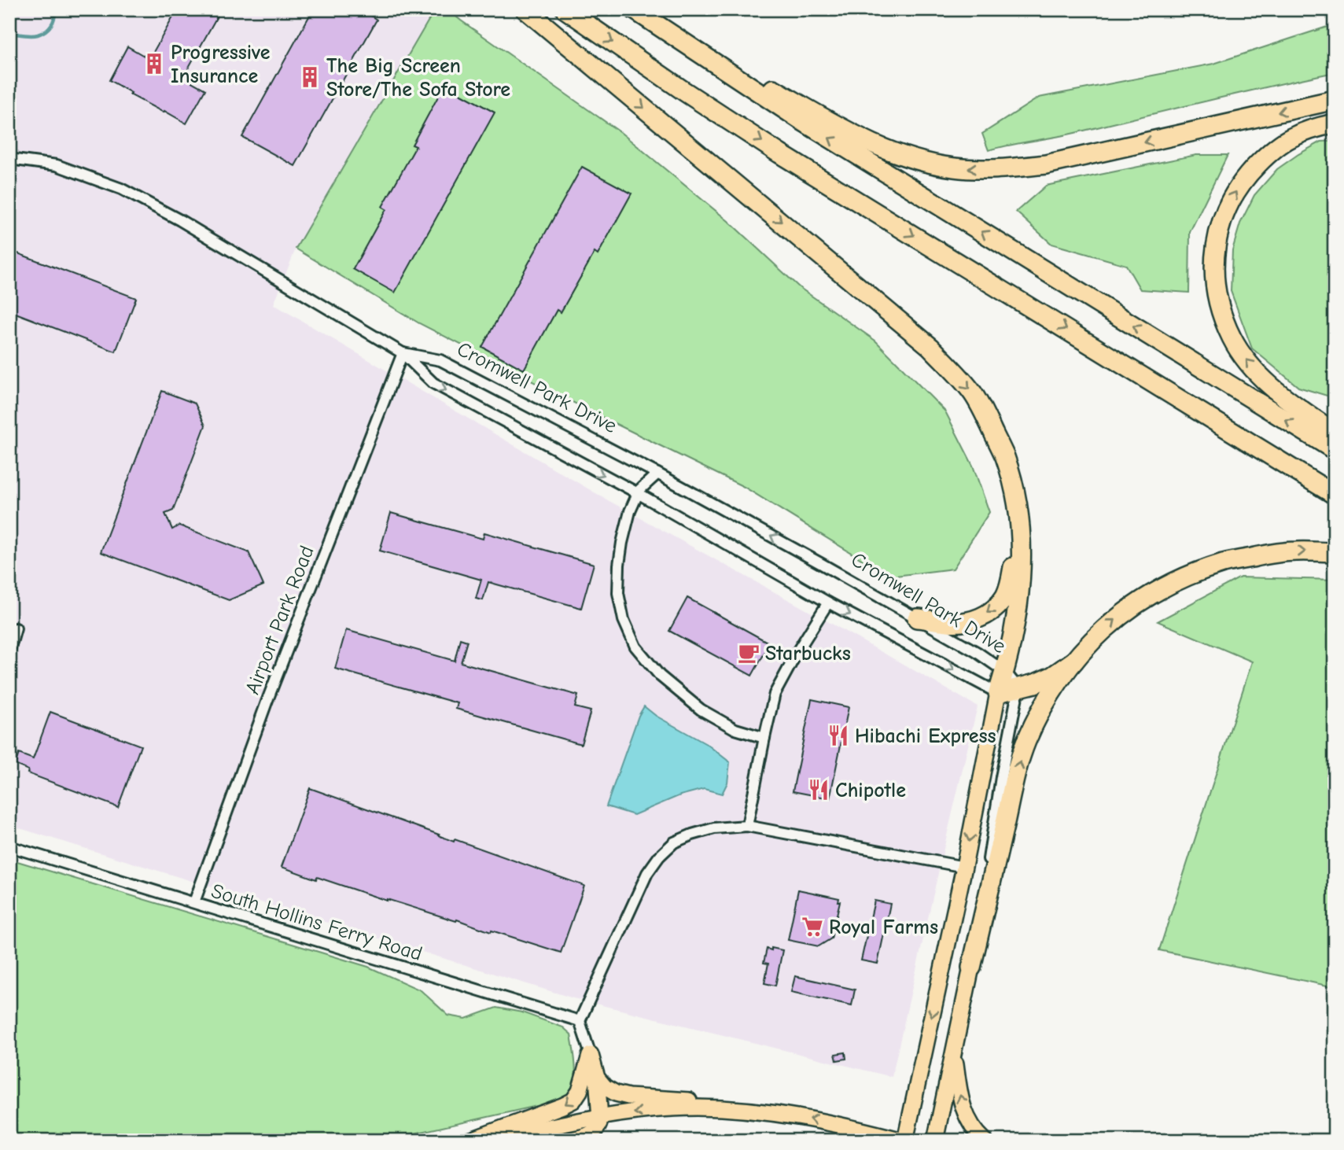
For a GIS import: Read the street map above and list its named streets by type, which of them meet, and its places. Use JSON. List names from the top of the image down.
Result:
{
  "streets": {
    "street": ["Cromwell Park Drive", "Airport Park Road", "South Hollins Ferry Road"]
  },
  "crossings": [
    ["Cromwell Park Drive", "Airport Park Road"],
    ["Airport Park Road", "South Hollins Ferry Road"]
  ],
  "places": {
    "building": ["Progressive Insurance", "The Big Screen Store/The Sofa Store"],
    "cafe": ["Starbucks"],
    "restaurant": ["Hibachi Express", "Chipotle"],
    "supermarket": ["Royal Farms"]
  }
}
